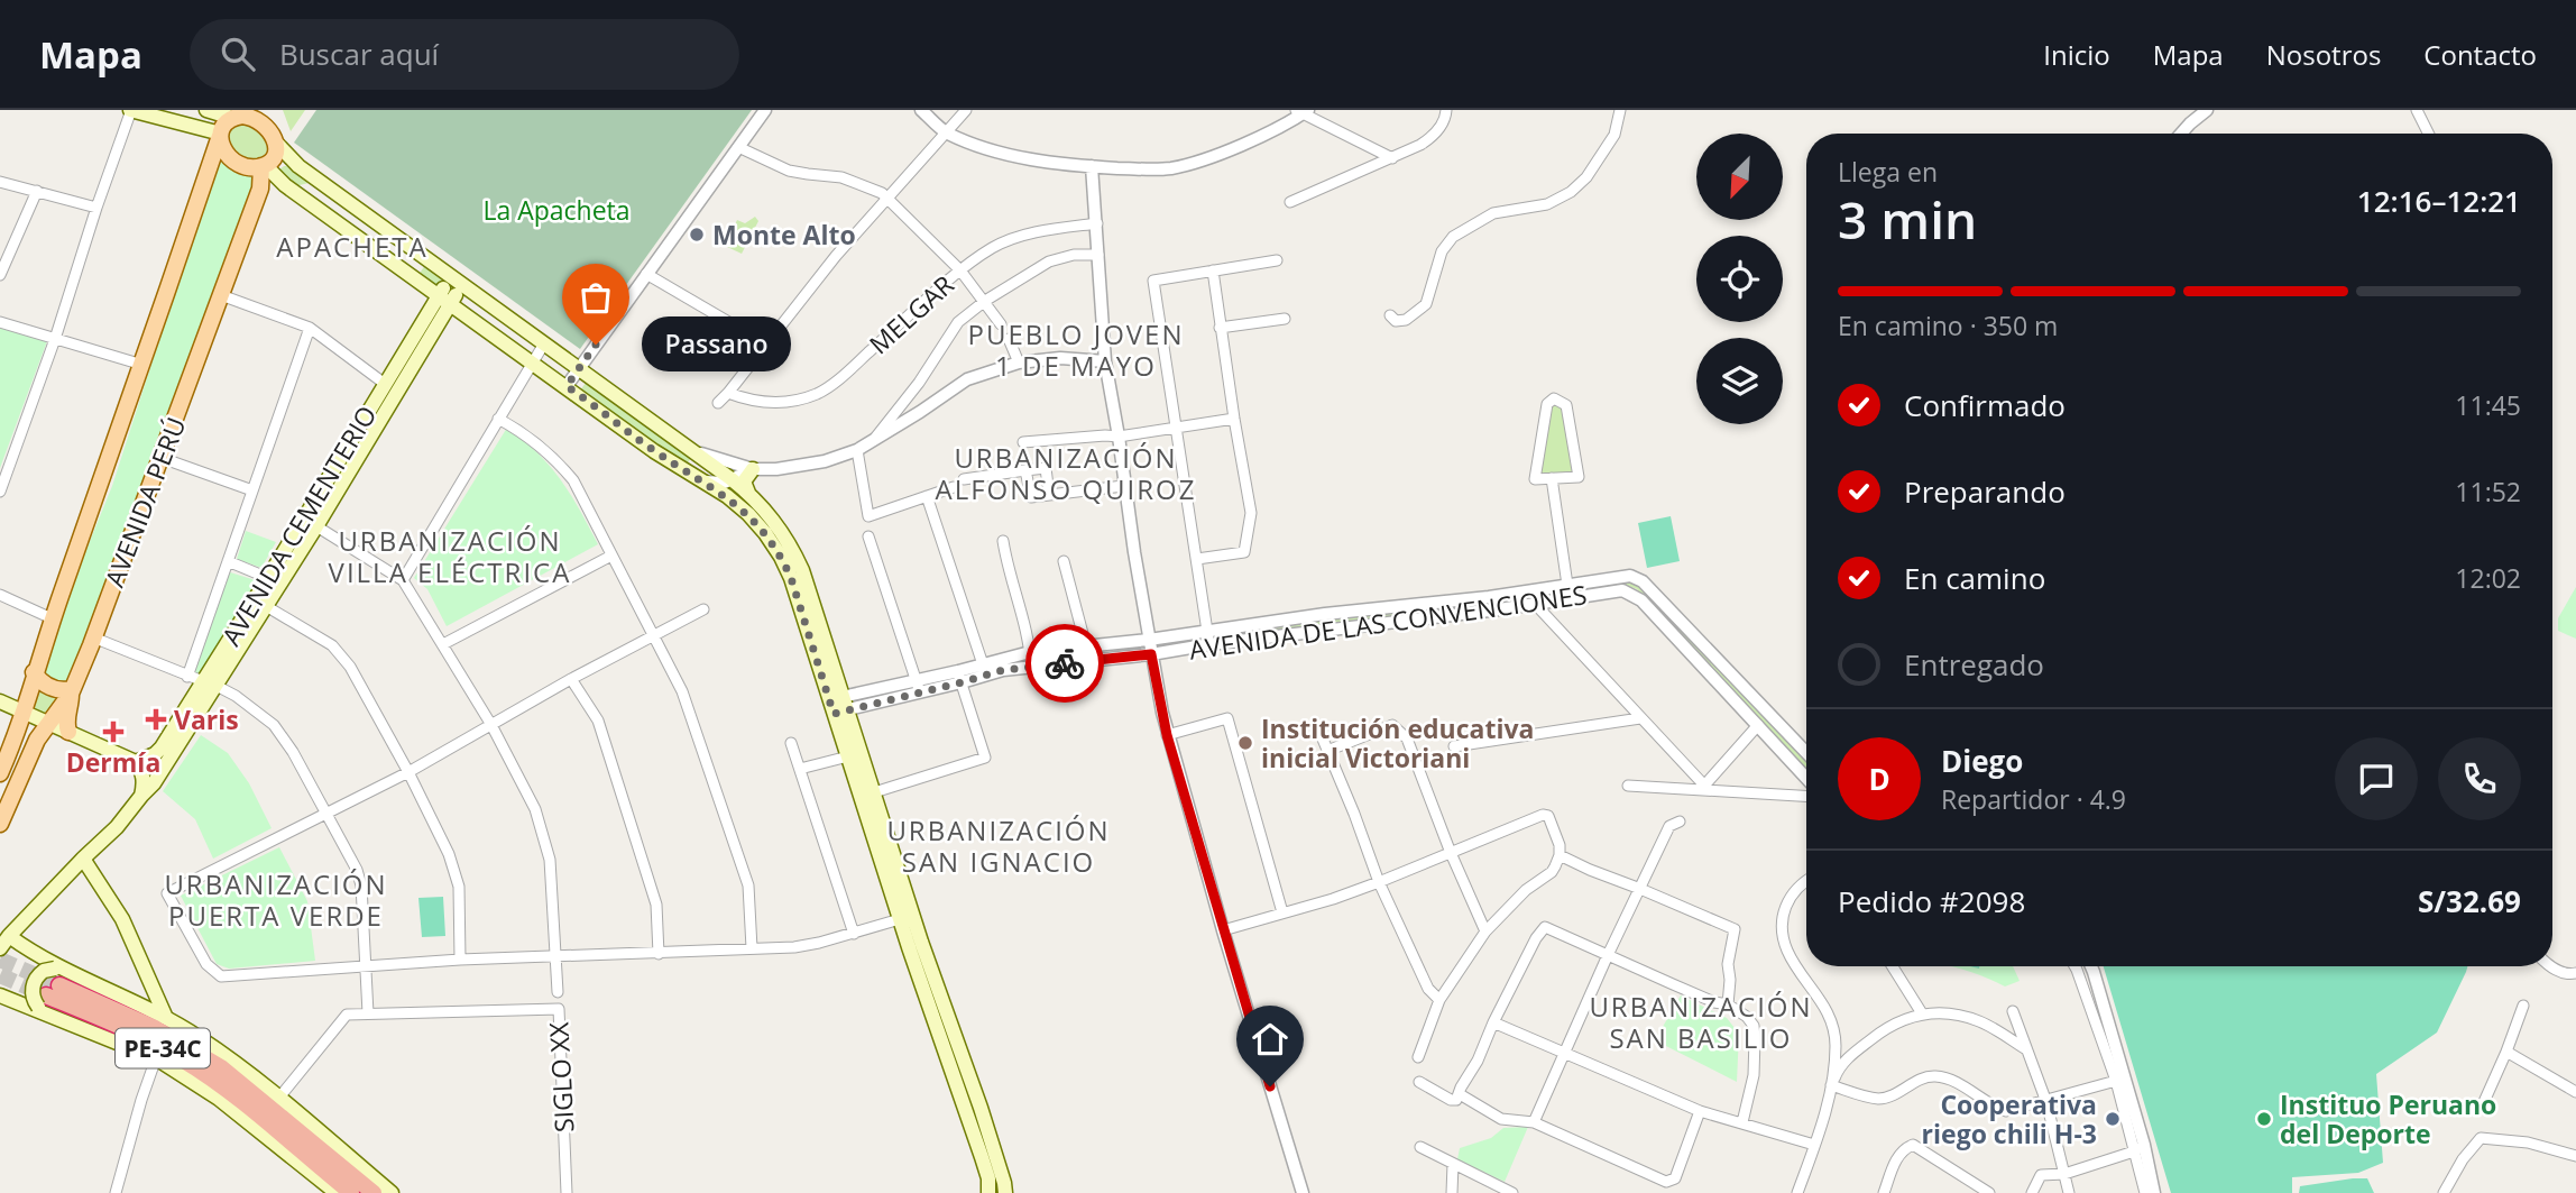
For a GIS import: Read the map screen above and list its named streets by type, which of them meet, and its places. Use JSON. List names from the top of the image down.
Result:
{
  "streets": {
    "highway": ["PE-34C"],
    "main road": ["AVENIDA PERÚ", "AVENIDA CEMENTERIO"],
    "street": ["MELGAR", "AVENIDA DE LAS CONVENCIONES", "SIGLO XX"]
  },
  "districts": [
    "APACHETA",
    "PUEBLO JOVEN 1 DE MAYO",
    "URBANIZACIÓN ALFONSO QUIROZ",
    "URBANIZACIÓN VILLA ELÉCTRICA",
    "URBANIZACIÓN SAN IGNACIO",
    "URBANIZACIÓN PUERTA VERDE",
    "URBANIZACIÓN SAN BASILIO"
  ],
  "parks": ["La Apacheta"],
  "places": {
    "other": [
      "Monte Alto",
      "Passano",
      "Institución educativa inicial Victoriani",
      "Cooperativa riego chili H-3",
      "Instituo Peruano del Deporte"
    ],
    "health": ["Varis", "Dermía"]
  },
  "north": "bottom left",
  "page": {
    "header": "Mapa",
    "search": "Buscar aquí",
    "nav": [
      "Inicio",
      "Mapa",
      "Nosotros",
      "Contacto"
    ],
    "heading": ["3 min", "Llega en", "12:16–12:21"],
    "panel": [
      "Diego",
      "Repartidor · 4.9",
      "Pedido #2098",
      "S/32.69"
    ],
    "bar": "En camino · 350 m",
    "bubble": "Passano",
    "list": [
      ["Confirmado", "11:45"],
      ["Preparando", "11:52"],
      ["En camino", "12:02"],
      "Entregado"
    ],
    "round": "D"
  }
}
